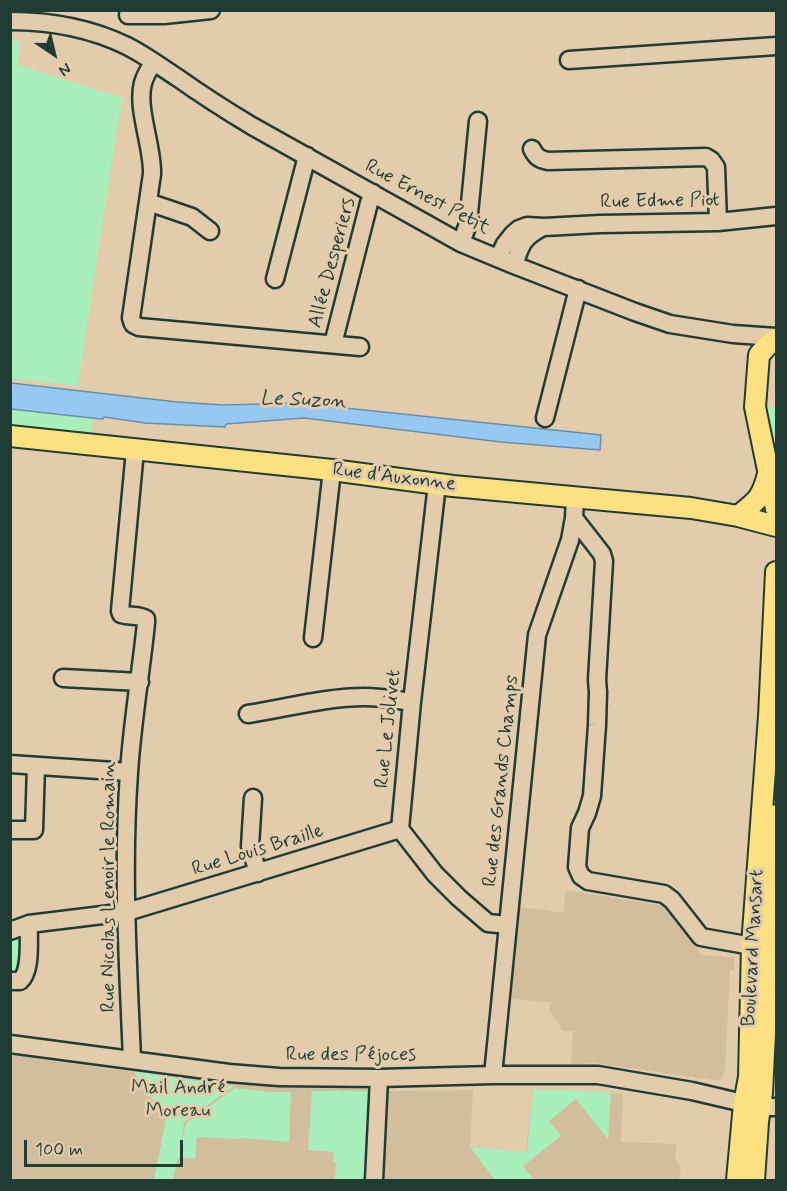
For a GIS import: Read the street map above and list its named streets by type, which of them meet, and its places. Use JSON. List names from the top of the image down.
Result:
{
  "streets": {
    "main road": ["Rue d'Auxonne", "Boulevard Mansart"],
    "street": [
      "Rue Ernest Petit",
      "Rue Edme Piot",
      "Allée Desperiers",
      "Rue Le Jolivet",
      "Rue des Grands Champs",
      "Rue Louis Braille",
      "Rue Nicolas Lenoir le Romain",
      "Rue des Péjoces"
    ]
  },
  "crossings": [
    ["Rue Ernest Petit", "Rue Edme Piot"],
    ["Rue Ernest Petit", "Allée Desperiers"],
    ["Rue d'Auxonne", "Rue Le Jolivet"],
    ["Rue d'Auxonne", "Rue des Grands Champs"],
    ["Rue d'Auxonne", "Rue Nicolas Lenoir le Romain"],
    ["Rue Le Jolivet", "Rue Louis Braille"],
    ["Rue des Grands Champs", "Rue des Péjoces"],
    ["Rue Louis Braille", "Rue Nicolas Lenoir le Romain"],
    ["Rue Nicolas Lenoir le Romain", "Rue des Péjoces"],
    ["Boulevard Mansart", "Rue des Péjoces"]
  ],
  "water": ["Le Suzon"],
  "parks": ["Mail André Moreau"],
  "scale_bar": "100 m",
  "north": "bottom right"
}
